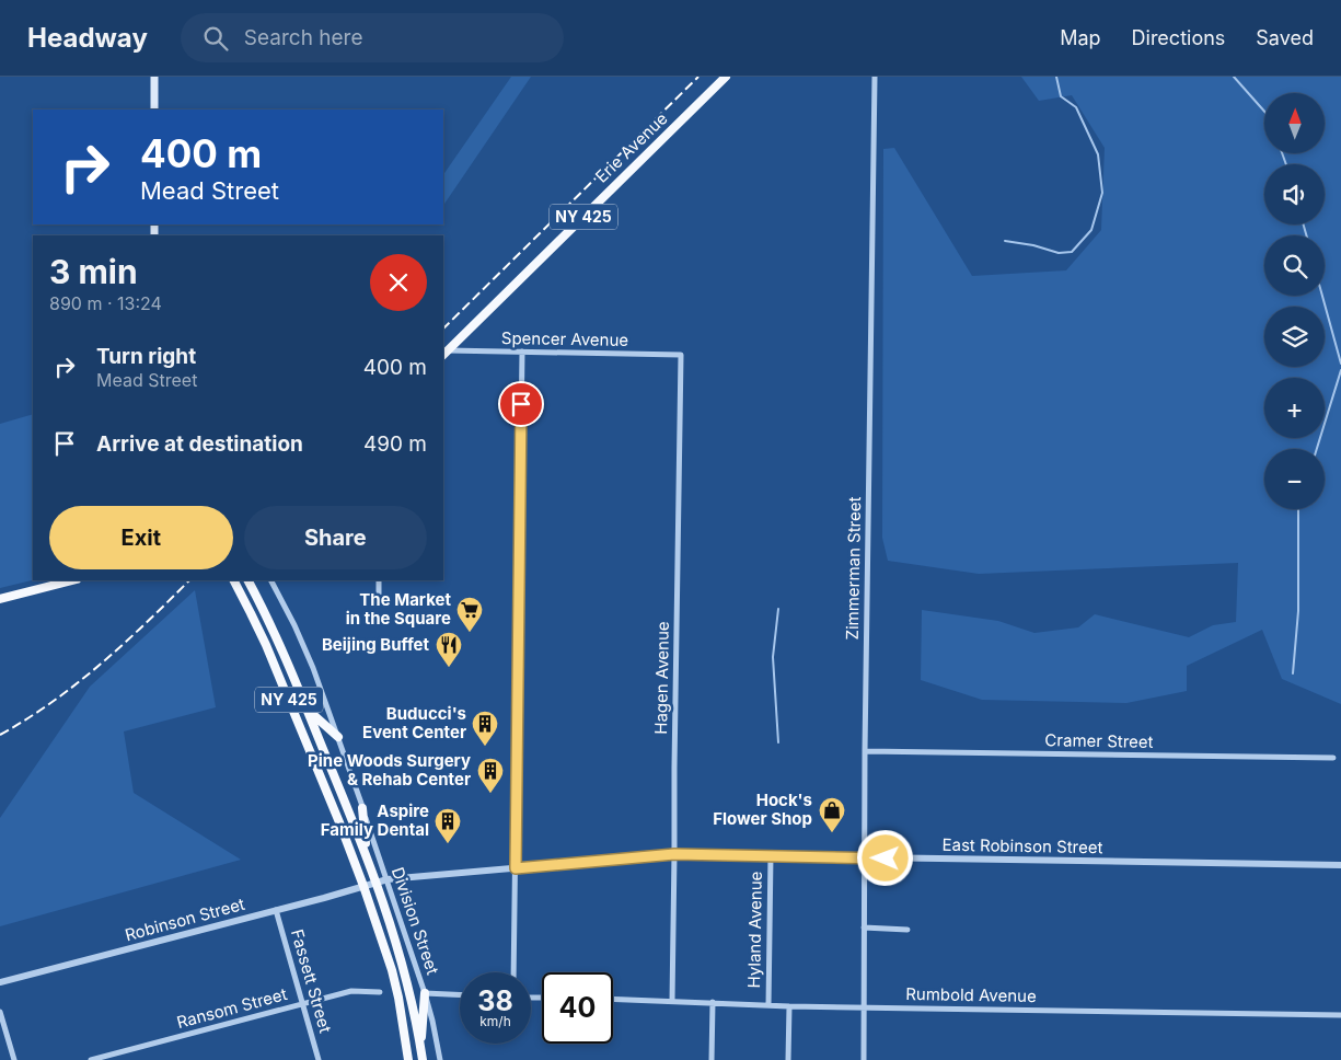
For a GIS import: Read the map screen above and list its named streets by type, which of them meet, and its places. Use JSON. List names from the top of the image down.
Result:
{
  "streets": {
    "main road": ["Erie Avenue", "NY 425"],
    "street": [
      "Spencer Avenue",
      "Zimmerman Street",
      "Hagen Avenue",
      "Cramer Street",
      "East Robinson Street",
      "Robinson Street",
      "Division Street",
      "Hyland Avenue",
      "Fassett Street",
      "Rumbold Avenue",
      "Ransom Street"
    ]
  },
  "crossings": [
    ["Erie Avenue", "Spencer Avenue"],
    ["NY 425", "East Robinson Street"],
    ["NY 425", "Robinson Street"],
    ["Spencer Avenue", "Hagen Avenue"],
    ["Zimmerman Street", "Cramer Street"],
    ["Zimmerman Street", "East Robinson Street"],
    ["Zimmerman Street", "Rumbold Avenue"],
    ["Hagen Avenue", "East Robinson Street"],
    ["Hagen Avenue", "Rumbold Avenue"],
    ["East Robinson Street", "Robinson Street"],
    ["East Robinson Street", "Division Street"],
    ["East Robinson Street", "Hyland Avenue"],
    ["Robinson Street", "Fassett Street"],
    ["Hyland Avenue", "Rumbold Avenue"],
    ["Fassett Street", "Ransom Street"]
  ],
  "places": {
    "supermarket": ["The Market in the Square"],
    "restaurant": ["Beijing Buffet"],
    "building": ["Buducci's Event Center", "Pine Woods Surgery & Rehab Center", "Aspire Family Dental"],
    "shop": ["Hock's Flower Shop"]
  },
  "north": "top",
  "page": {
    "header": "Headway",
    "search": "Search here",
    "nav": ["Map", "Directions", "Saved"],
    "map_buttons": ["+", "−"],
    "turn": ["400 m", "Mead Street"],
    "heading": ["3 min", "890 m · 13:24"],
    "list": [
      {
        "name": "Turn right",
        "note": "Mead Street",
        "value": "400 m"
      },
      {
        "name": "Arrive at destination",
        "value": "490 m"
      }
    ],
    "buttons": ["Exit", "Share"],
    "speed": "38 km/h",
    "limit": "40"
  }
}
